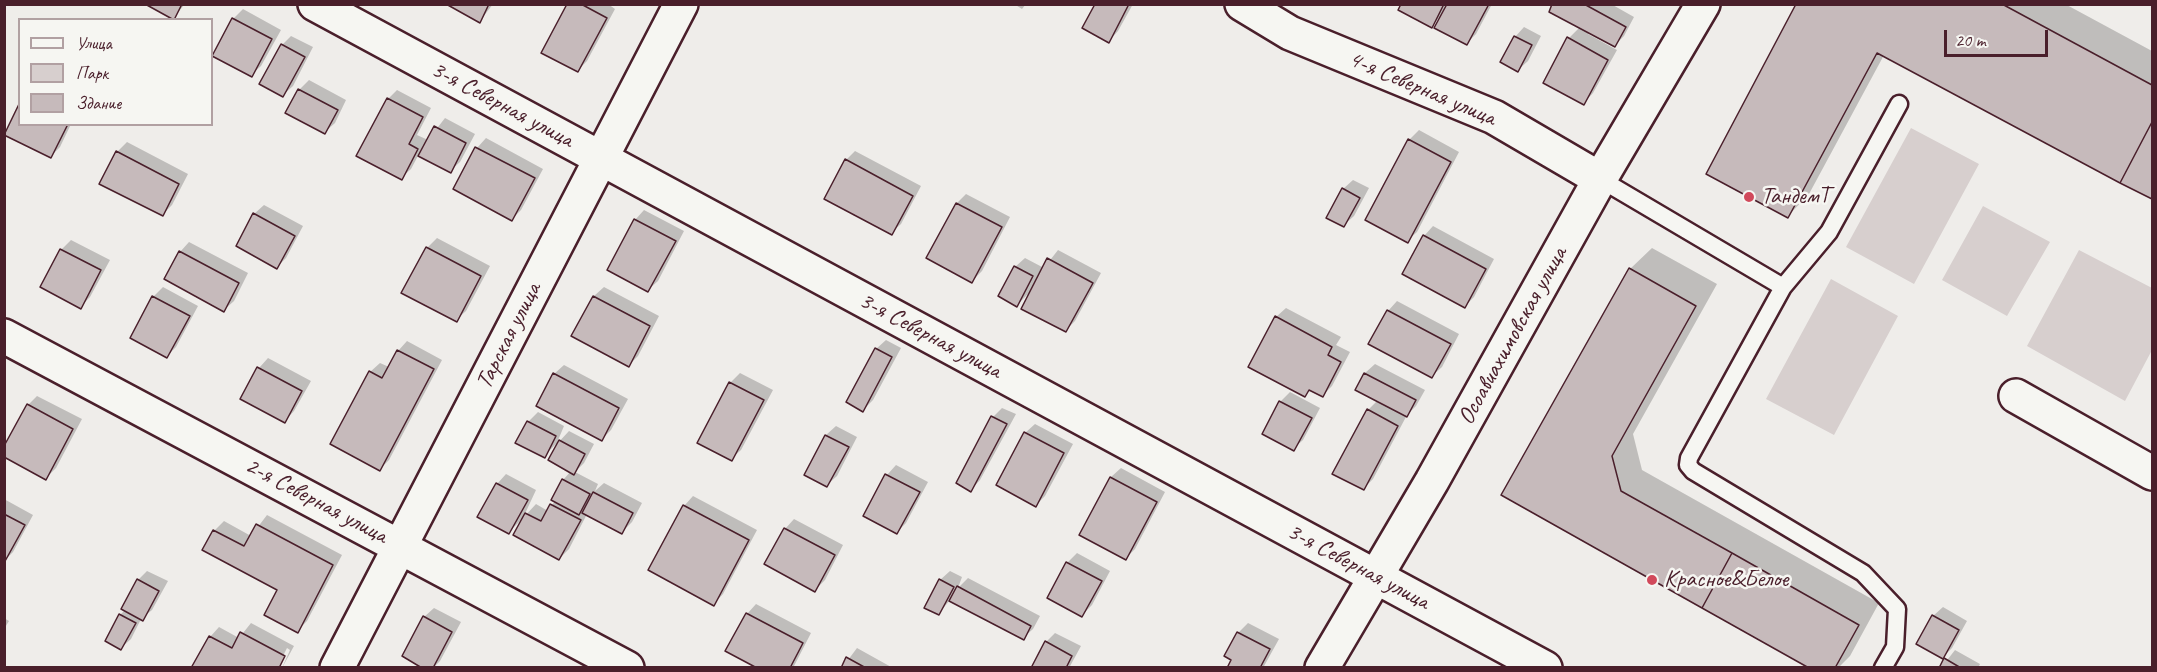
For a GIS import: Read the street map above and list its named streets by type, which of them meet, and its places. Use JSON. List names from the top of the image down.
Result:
{
  "streets": {
    "street": [
      "4-я Северная улица",
      "3-я Северная улица",
      "Тарская улица",
      "Осоавиахимовская улица",
      "2-я Северная улица"
    ]
  },
  "crossings": [
    ["4-я Северная улица", "Осоавиахимовская улица"],
    ["3-я Северная улица", "Тарская улица"],
    ["3-я Северная улица", "Осоавиахимовская улица"],
    ["Тарская улица", "2-я Северная улица"]
  ],
  "places": ["ТандемТ", "Красное&Белое"],
  "legend": ["Улица", "Парк", "Здание"],
  "scale_bar": "20 m"
}
